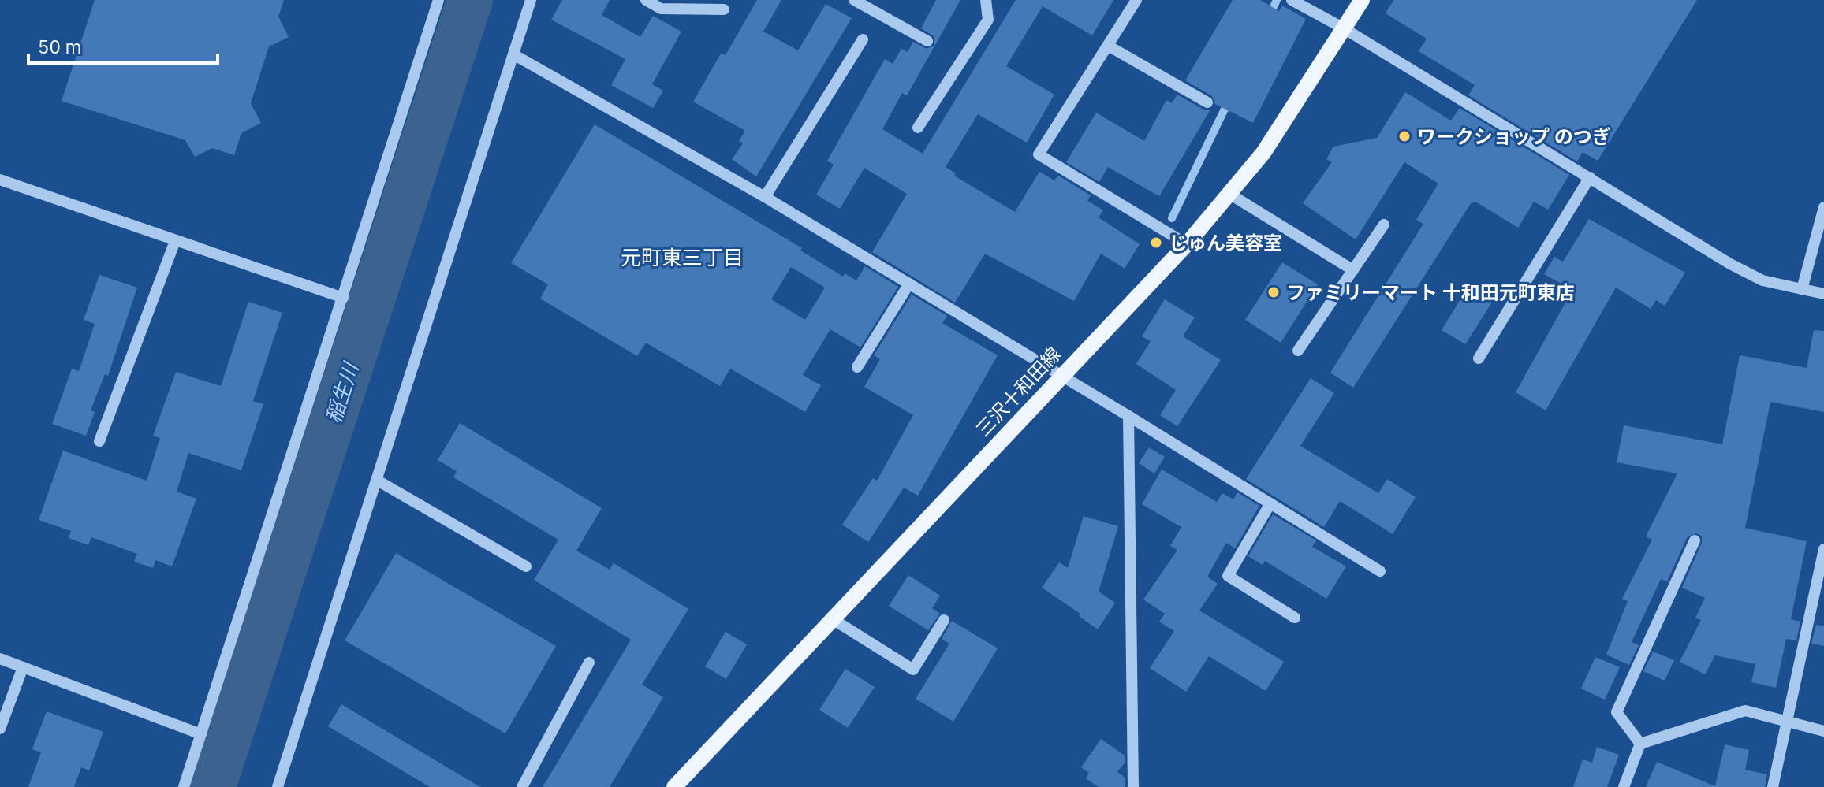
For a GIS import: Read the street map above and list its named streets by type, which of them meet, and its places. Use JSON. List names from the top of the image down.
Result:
{
  "streets": {
    "main road": ["三沢十和田線"]
  },
  "districts": ["元町東三丁目"],
  "water": ["稲生川"],
  "places": ["ワークショップ のつぎ", "じゅん美容室", "ファミリーマート 十和田元町東店"],
  "scale_bar": "50 m"
}
